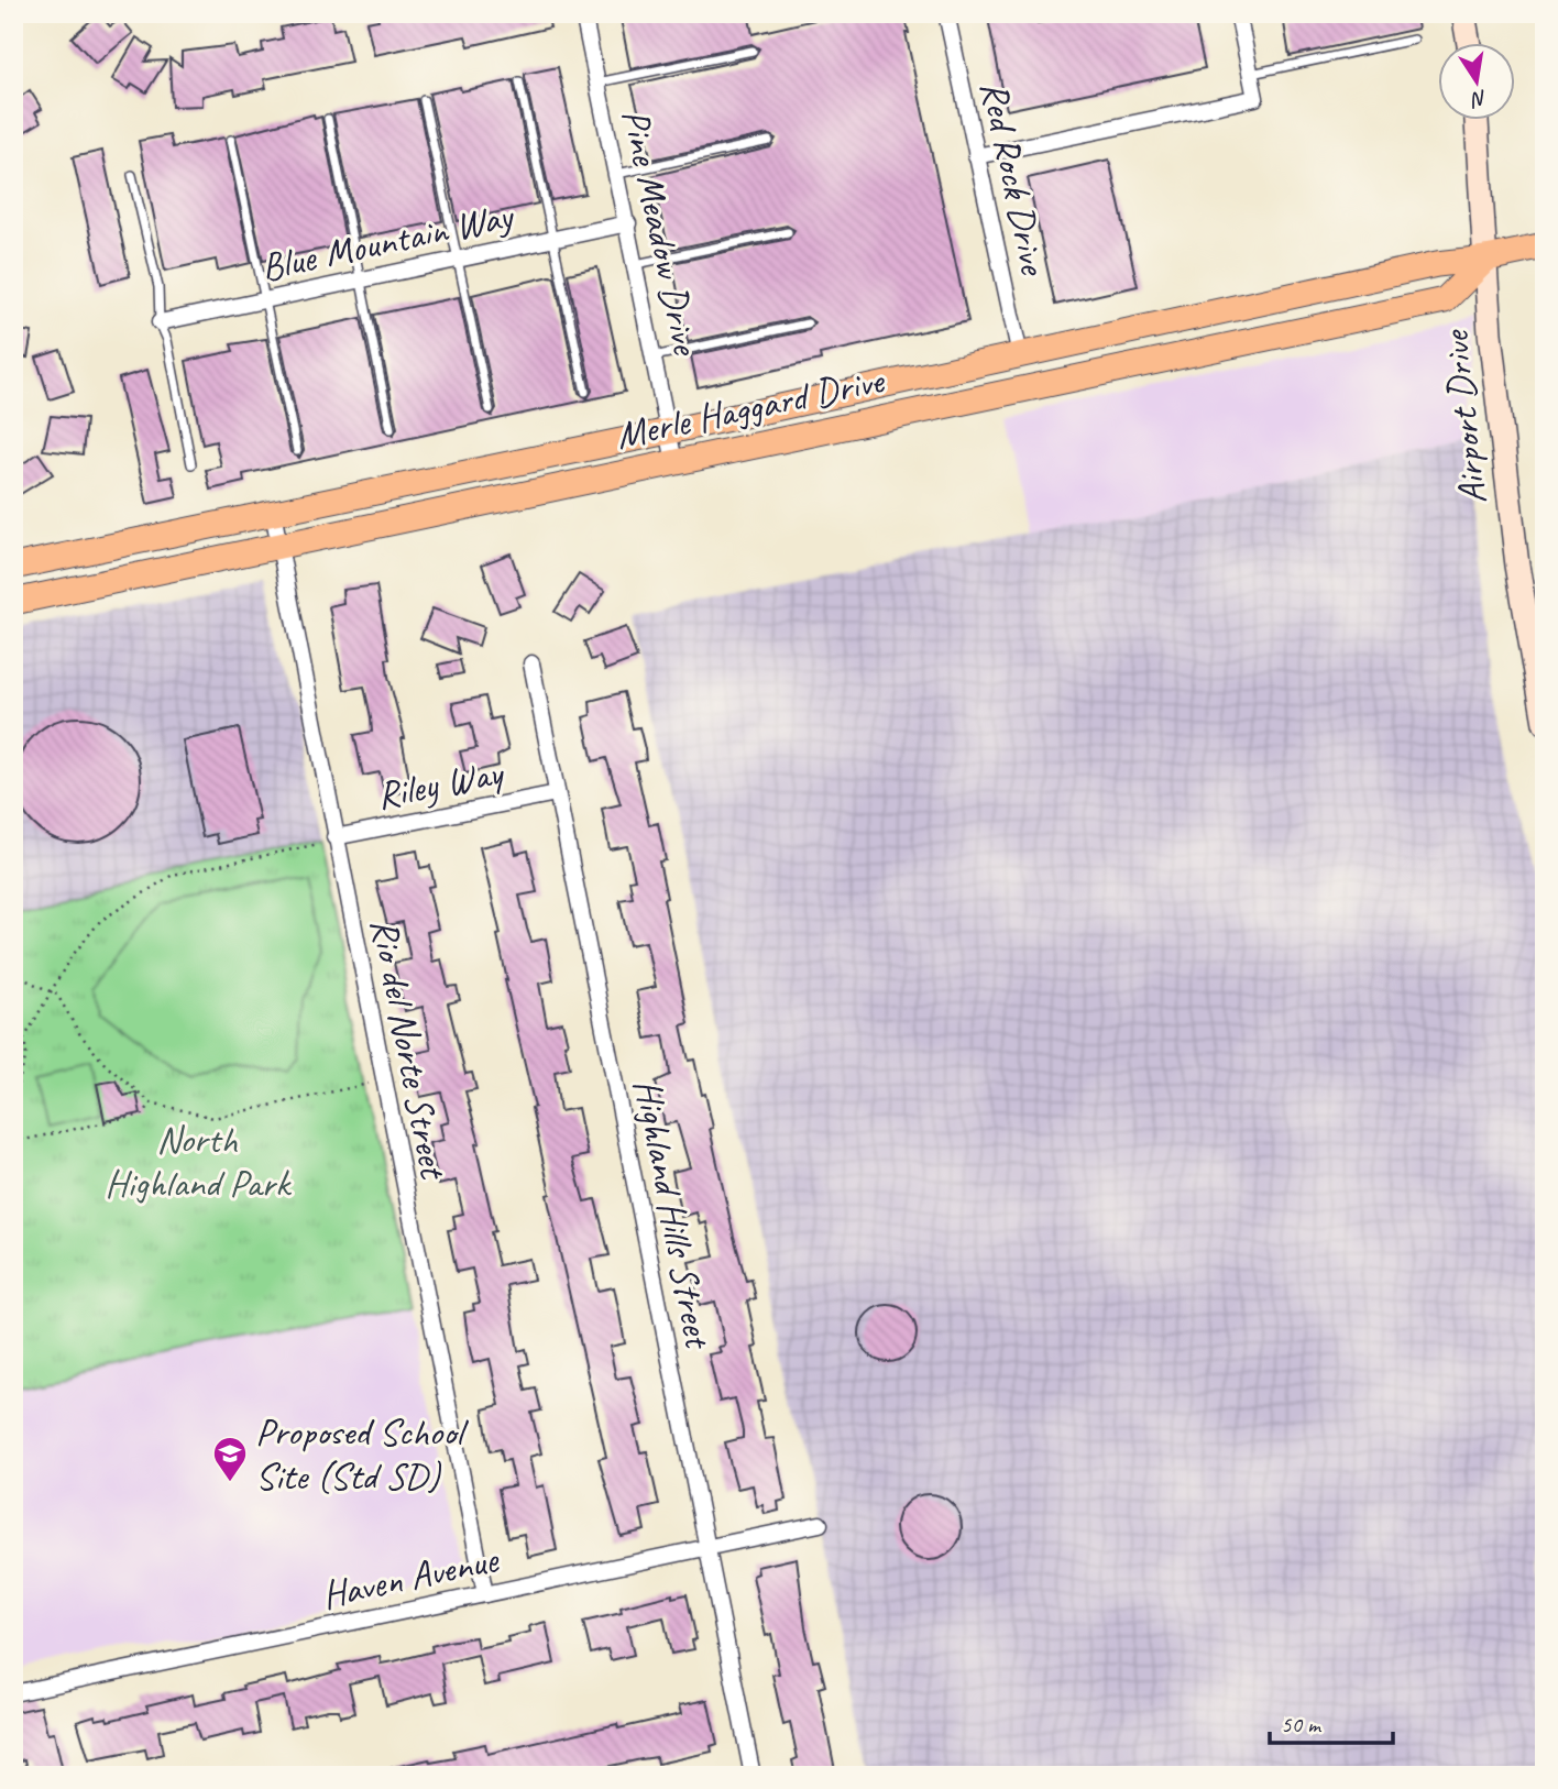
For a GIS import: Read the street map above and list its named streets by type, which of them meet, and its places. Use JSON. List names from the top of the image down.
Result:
{
  "streets": {
    "main road": ["Merle Haggard Drive", "Airport Drive"],
    "street": [
      "Red Rock Drive",
      "Pine Meadow Drive",
      "Blue Mountain Way",
      "Riley Way",
      "Rio del Norte Street",
      "Highland Hills Street",
      "Haven Avenue"
    ]
  },
  "crossings": [
    ["Red Rock Drive", "Merle Haggard Drive"],
    ["Pine Meadow Drive", "Blue Mountain Way"],
    ["Pine Meadow Drive", "Merle Haggard Drive"],
    ["Merle Haggard Drive", "Airport Drive"],
    ["Merle Haggard Drive", "Rio del Norte Street"],
    ["Riley Way", "Rio del Norte Street"],
    ["Riley Way", "Highland Hills Street"],
    ["Rio del Norte Street", "Haven Avenue"],
    ["Highland Hills Street", "Haven Avenue"]
  ],
  "parks": ["North Highland Park"],
  "places": {
    "school or university": ["Proposed School Site (Std SD)"]
  },
  "scale_bar": "50 m",
  "north": "bottom"
}
